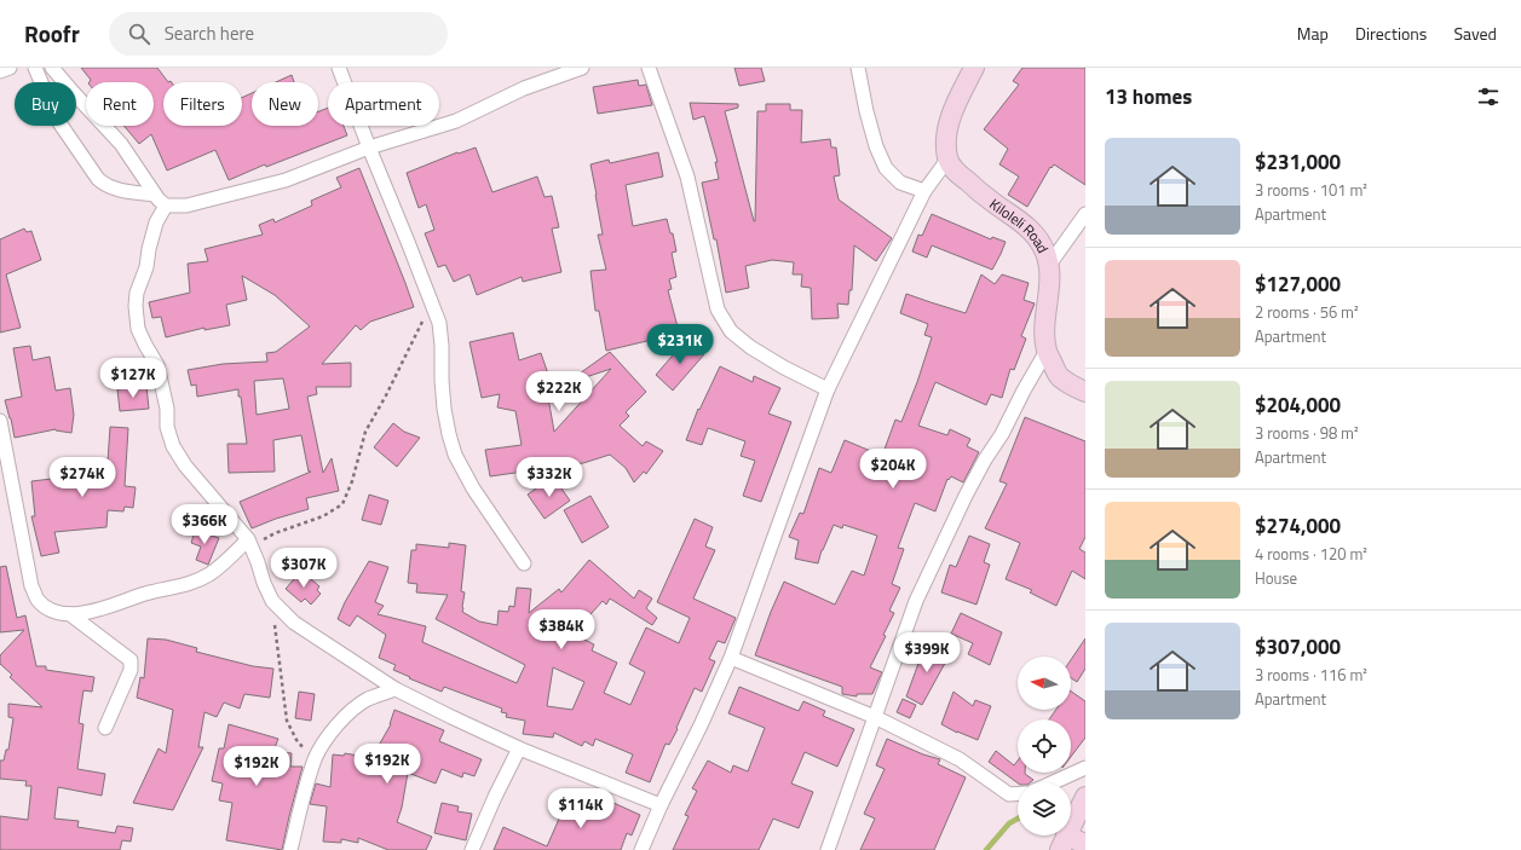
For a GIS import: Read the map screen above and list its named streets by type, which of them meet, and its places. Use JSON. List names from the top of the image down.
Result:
{
  "streets": {
    "main road": ["Kiloleli Road"]
  },
  "north": "left",
  "page": {
    "header": "Roofr",
    "search": "Search here",
    "nav": ["Map", "Directions", "Saved"],
    "heading": "13 homes",
    "chip": [
      "Buy",
      "Rent",
      "Filters",
      "New",
      "Apartment"
    ],
    "list": [
      {
        "name": "$231,000",
        "note": "3 rooms · 101 m² · Apartment"
      },
      {
        "name": "$127,000",
        "note": "2 rooms · 56 m² · Apartment"
      },
      {
        "name": "$204,000",
        "note": "3 rooms · 98 m² · Apartment"
      },
      {
        "name": "$274,000",
        "note": "4 rooms · 120 m² · House"
      },
      {
        "name": "$307,000",
        "note": "3 rooms · 116 m² · Apartment"
      }
    ],
    "price": [
      "$231K",
      "$127K",
      "$222K",
      "$204K",
      "$274K",
      "$332K",
      "$366K",
      "$307K",
      "$384K",
      "$399K",
      "$192K",
      "$192K",
      "$114K"
    ]
  }
}
